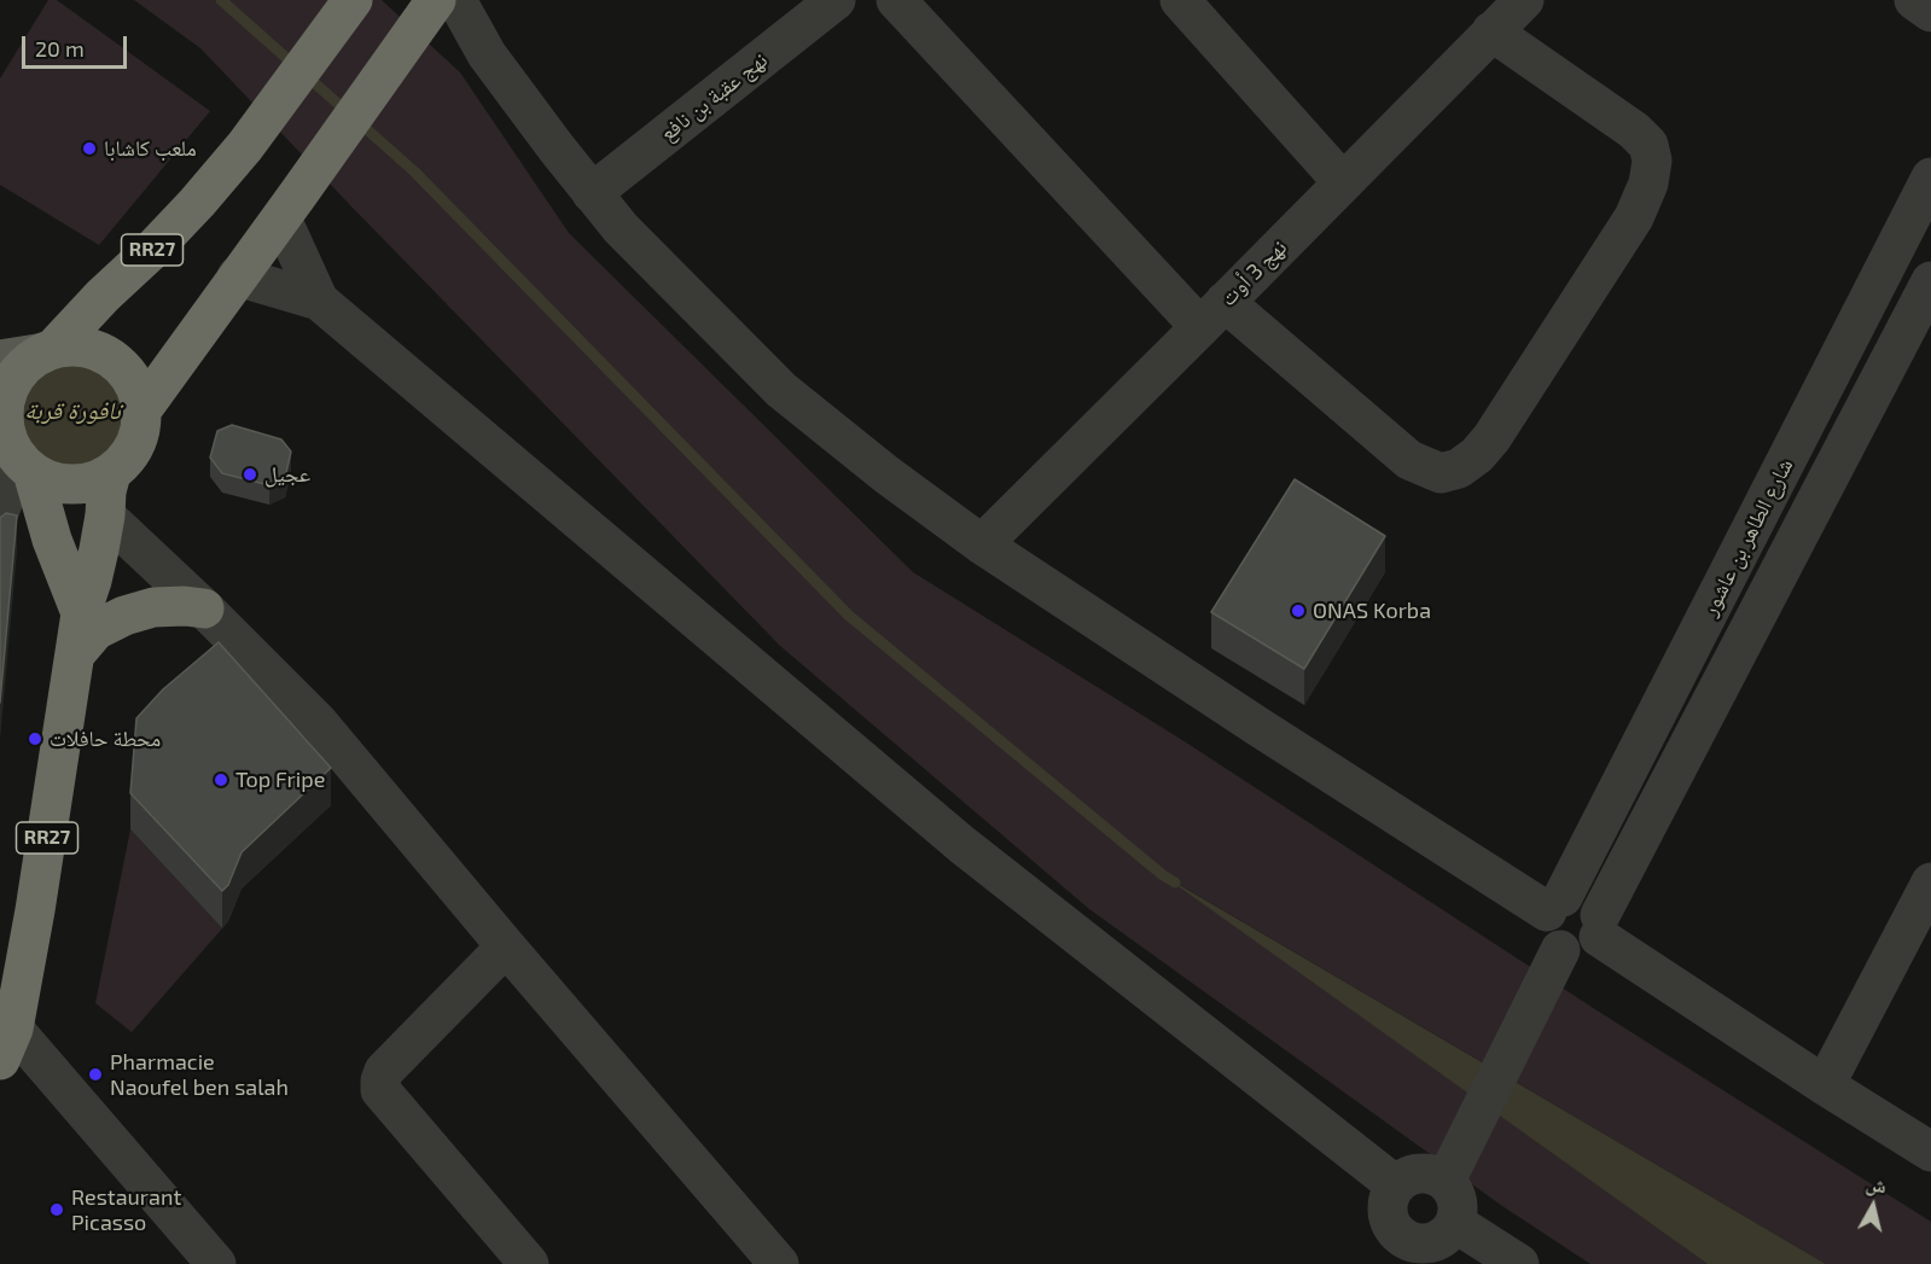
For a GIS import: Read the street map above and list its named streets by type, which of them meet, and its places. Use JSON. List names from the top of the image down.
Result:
{
  "streets": {
    "highway": ["RR27"],
    "street": ["نهج عقبة بن نافع", "نهج 3 أوت", "شارع الطاهر بن عاشور"]
  },
  "water": ["نافورة قربة"],
  "places": [
    "ملعب كاشابا",
    "عجيل",
    "ONAS Korba",
    "محطة حافلات",
    "Top Fripe",
    "Pharmacie Naoufel ben salah",
    "Restaurant Picasso"
  ],
  "scale_bar": "20 m",
  "north": "top"
}
